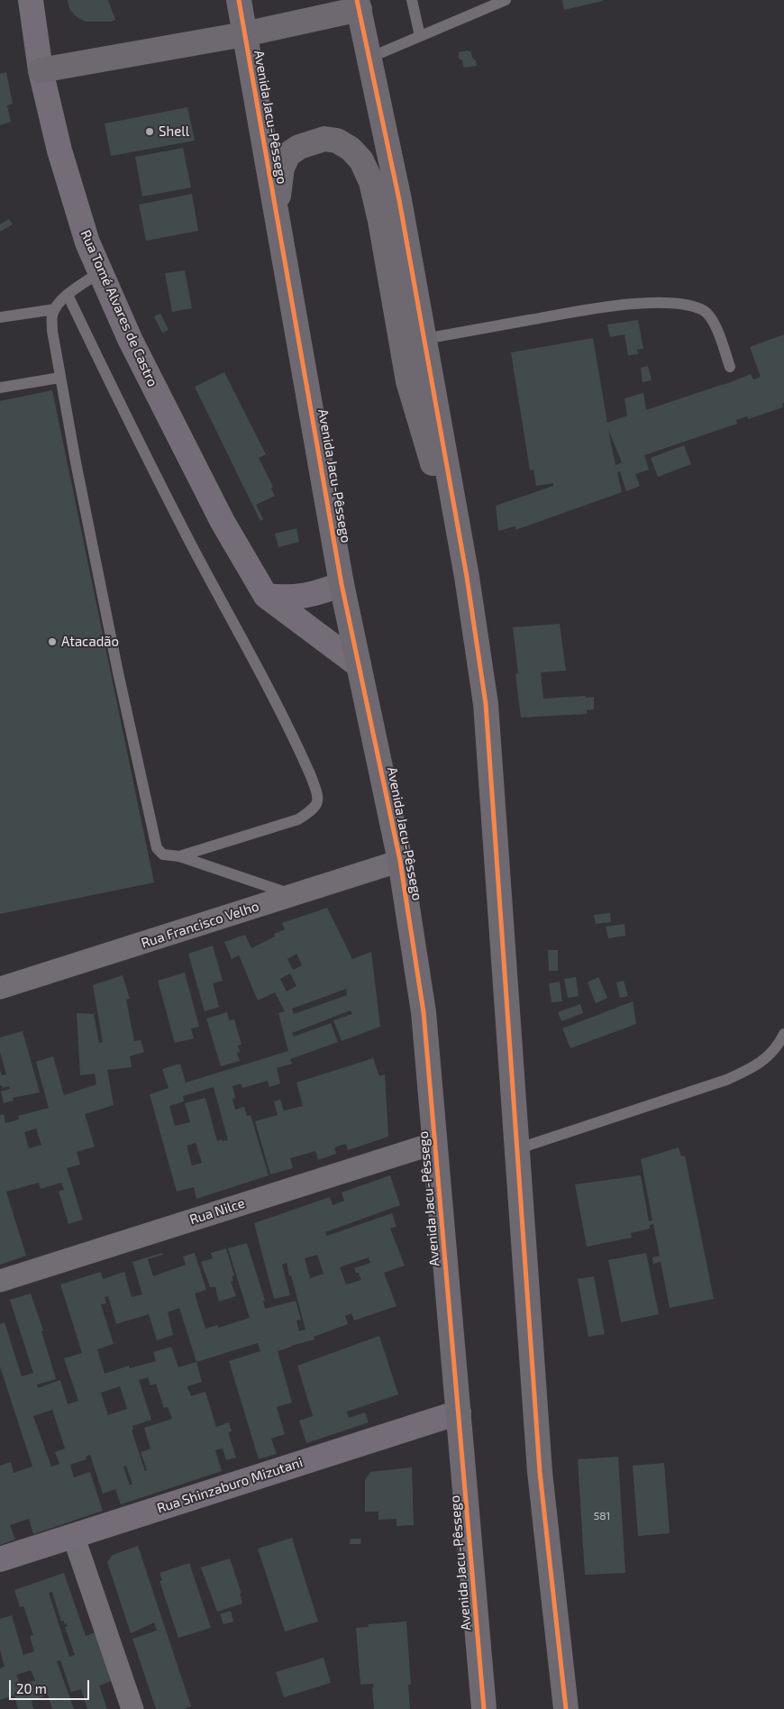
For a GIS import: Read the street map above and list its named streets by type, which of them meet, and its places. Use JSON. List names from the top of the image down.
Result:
{
  "streets": {
    "highway": ["Avenida Jacu-Pêssego"],
    "street": [
      "Rua Tomé Alvares de Castro",
      "Rua Francisco Velho",
      "Rua Nilce",
      "Rua Shinzaburo Mizutani"
    ]
  },
  "crossings": [
    ["Avenida Jacu-Pêssego", "Rua Tomé Alvares de Castro"],
    ["Avenida Jacu-Pêssego", "Rua Francisco Velho"],
    ["Avenida Jacu-Pêssego", "Rua Nilce"],
    ["Avenida Jacu-Pêssego", "Rua Shinzaburo Mizutani"]
  ],
  "places": ["Shell", "Atacadão"],
  "house_numbers": ["581"],
  "scale_bar": "20 m"
}
